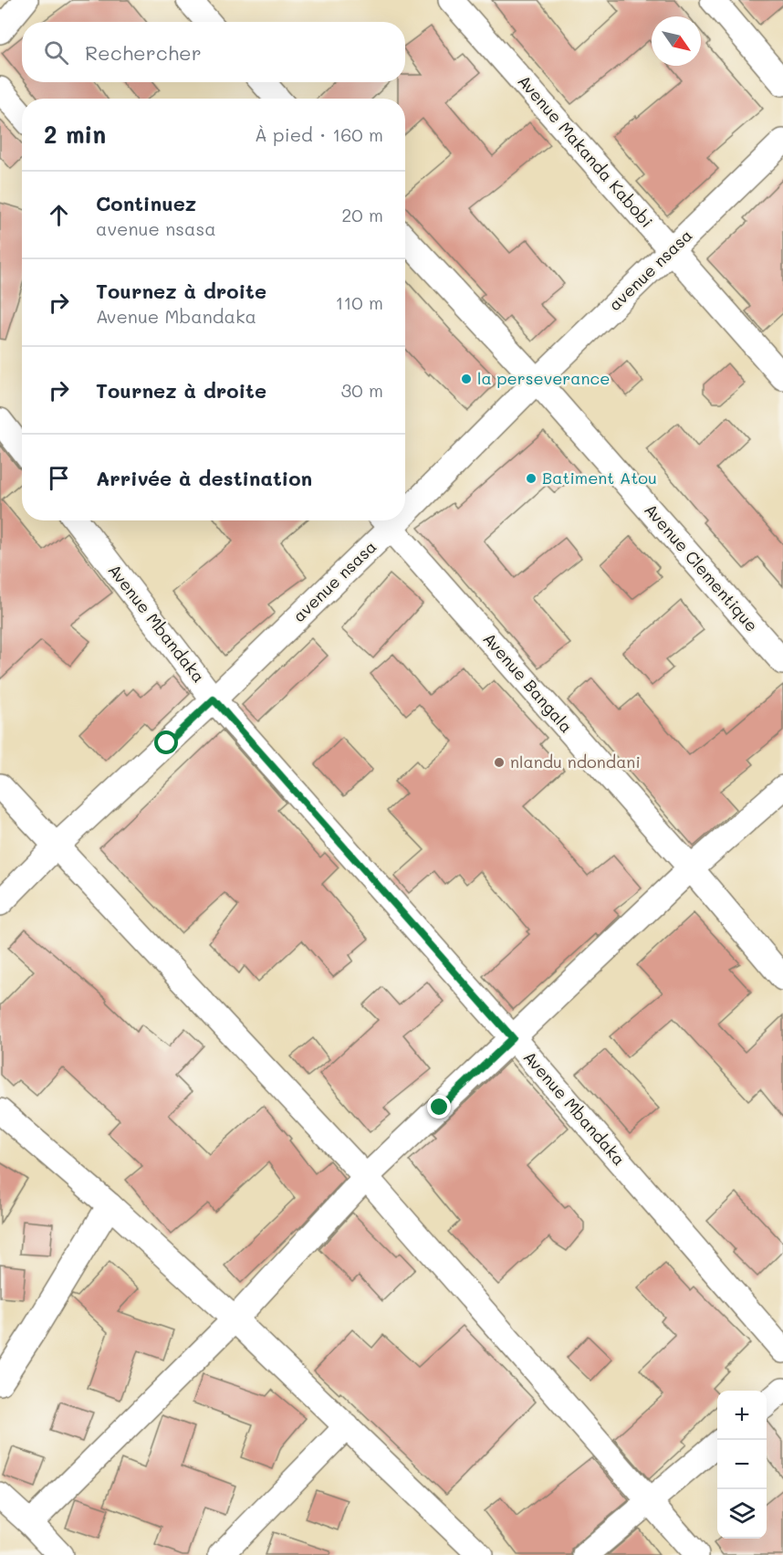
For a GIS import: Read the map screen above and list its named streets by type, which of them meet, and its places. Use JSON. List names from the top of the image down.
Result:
{
  "streets": {
    "street": [
      "Avenue Makanda Kabobi",
      "avenue nsasa",
      "Avenue Clementique",
      "Avenue Mbandaka",
      "Avenue Bangala"
    ]
  },
  "crossings": [
    ["Avenue Makanda Kabobi", "avenue nsasa"],
    ["avenue nsasa", "Avenue Clementique"],
    ["avenue nsasa", "Avenue Mbandaka"],
    ["avenue nsasa", "Avenue Bangala"]
  ],
  "places": ["la perseverance", "Batiment Atou", "nlandu ndondani"],
  "north": "bottom right",
  "page": {
    "search": "Rechercher",
    "heading": ["2 min", "À pied · 160 m"],
    "list": [
      ["Continuez", "avenue nsasa", "20 m"],
      ["Tournez à droite", "Avenue Mbandaka", "110 m"],
      ["Tournez à droite", "30 m"],
      "Arrivée à destination"
    ],
    "map_buttons": ["+", "−"]
  }
}
